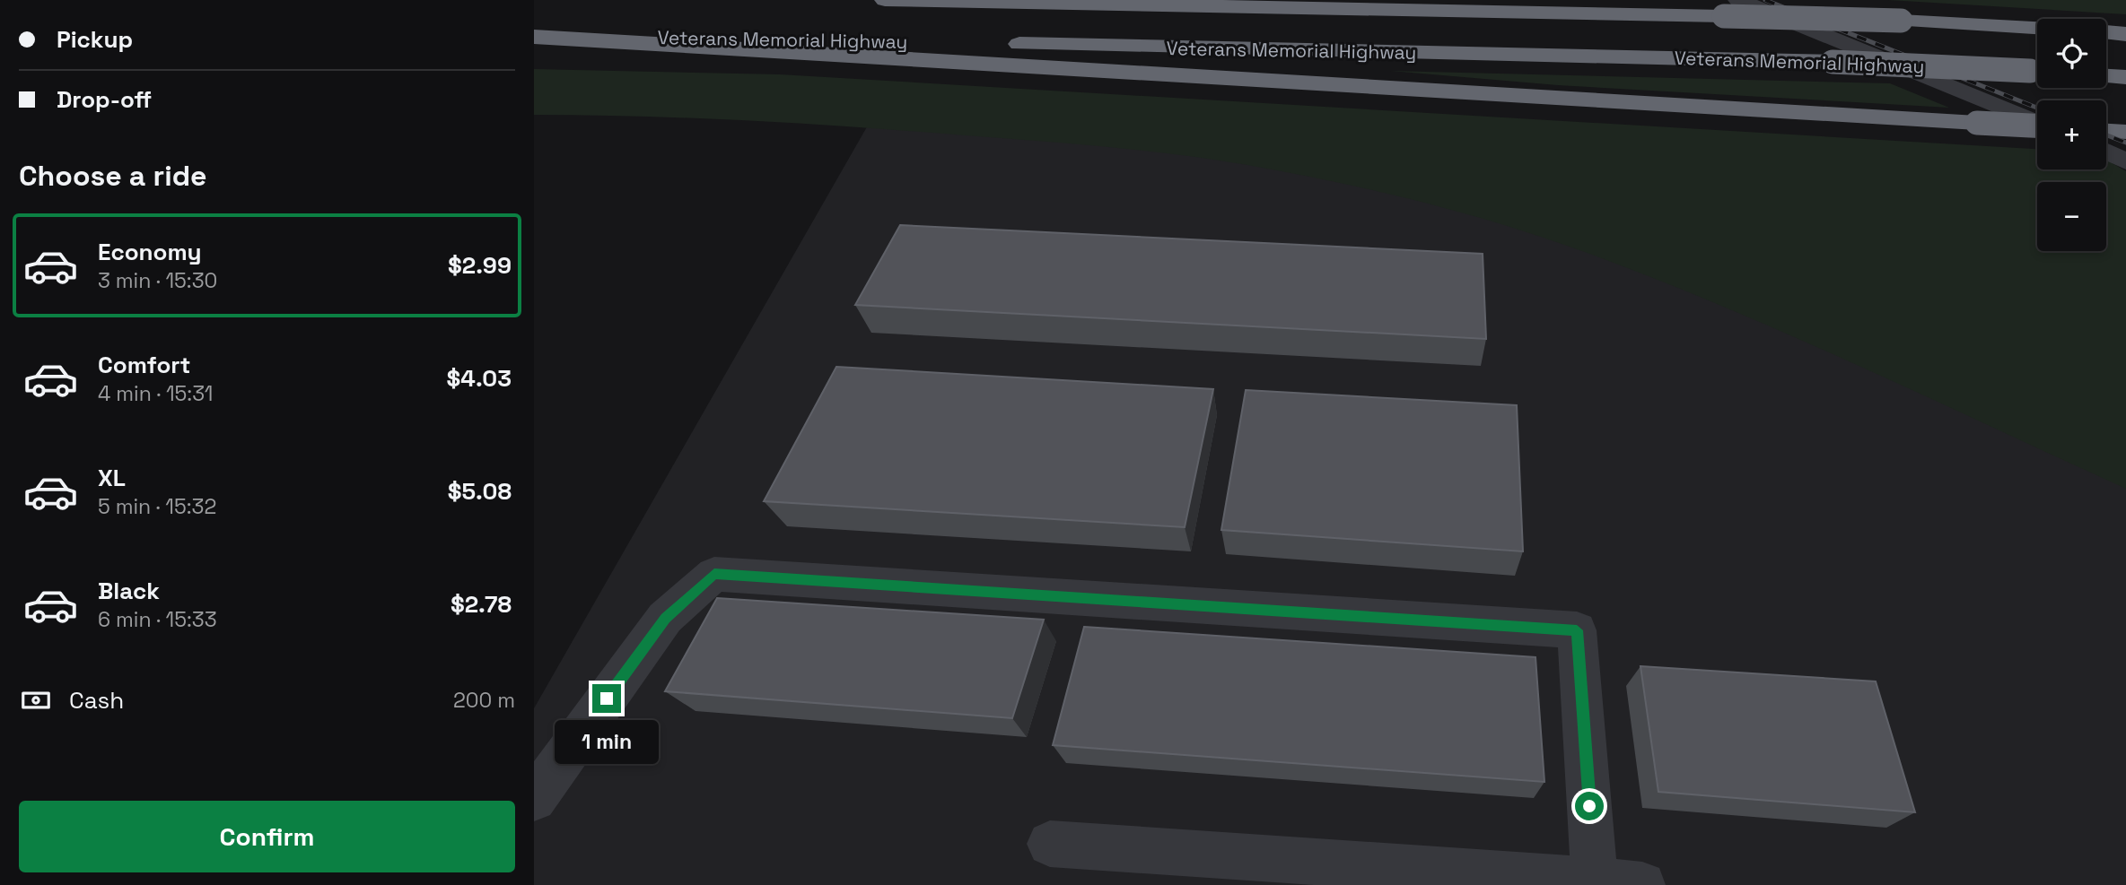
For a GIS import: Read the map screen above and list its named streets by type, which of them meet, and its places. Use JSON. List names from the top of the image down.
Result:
{
  "streets": {
    "highway": ["Veterans Memorial Highway"]
  },
  "page": {
    "banner": ["Pickup", "Drop-off"],
    "map_buttons": ["+", "−"],
    "heading": "Choose a ride",
    "list": [
      {
        "name": "Economy",
        "note": "3 min · 15:30",
        "value": "$2.99"
      },
      {
        "name": "Comfort",
        "note": "4 min · 15:31",
        "value": "$4.03"
      },
      {
        "name": "XL",
        "note": "5 min · 15:32",
        "value": "$5.08"
      },
      {
        "name": "Black",
        "note": "6 min · 15:33",
        "value": "$2.78"
      }
    ],
    "pay": ["Cash", "200 m"],
    "bubble": "1 min",
    "buttons": "Confirm"
  }
}
